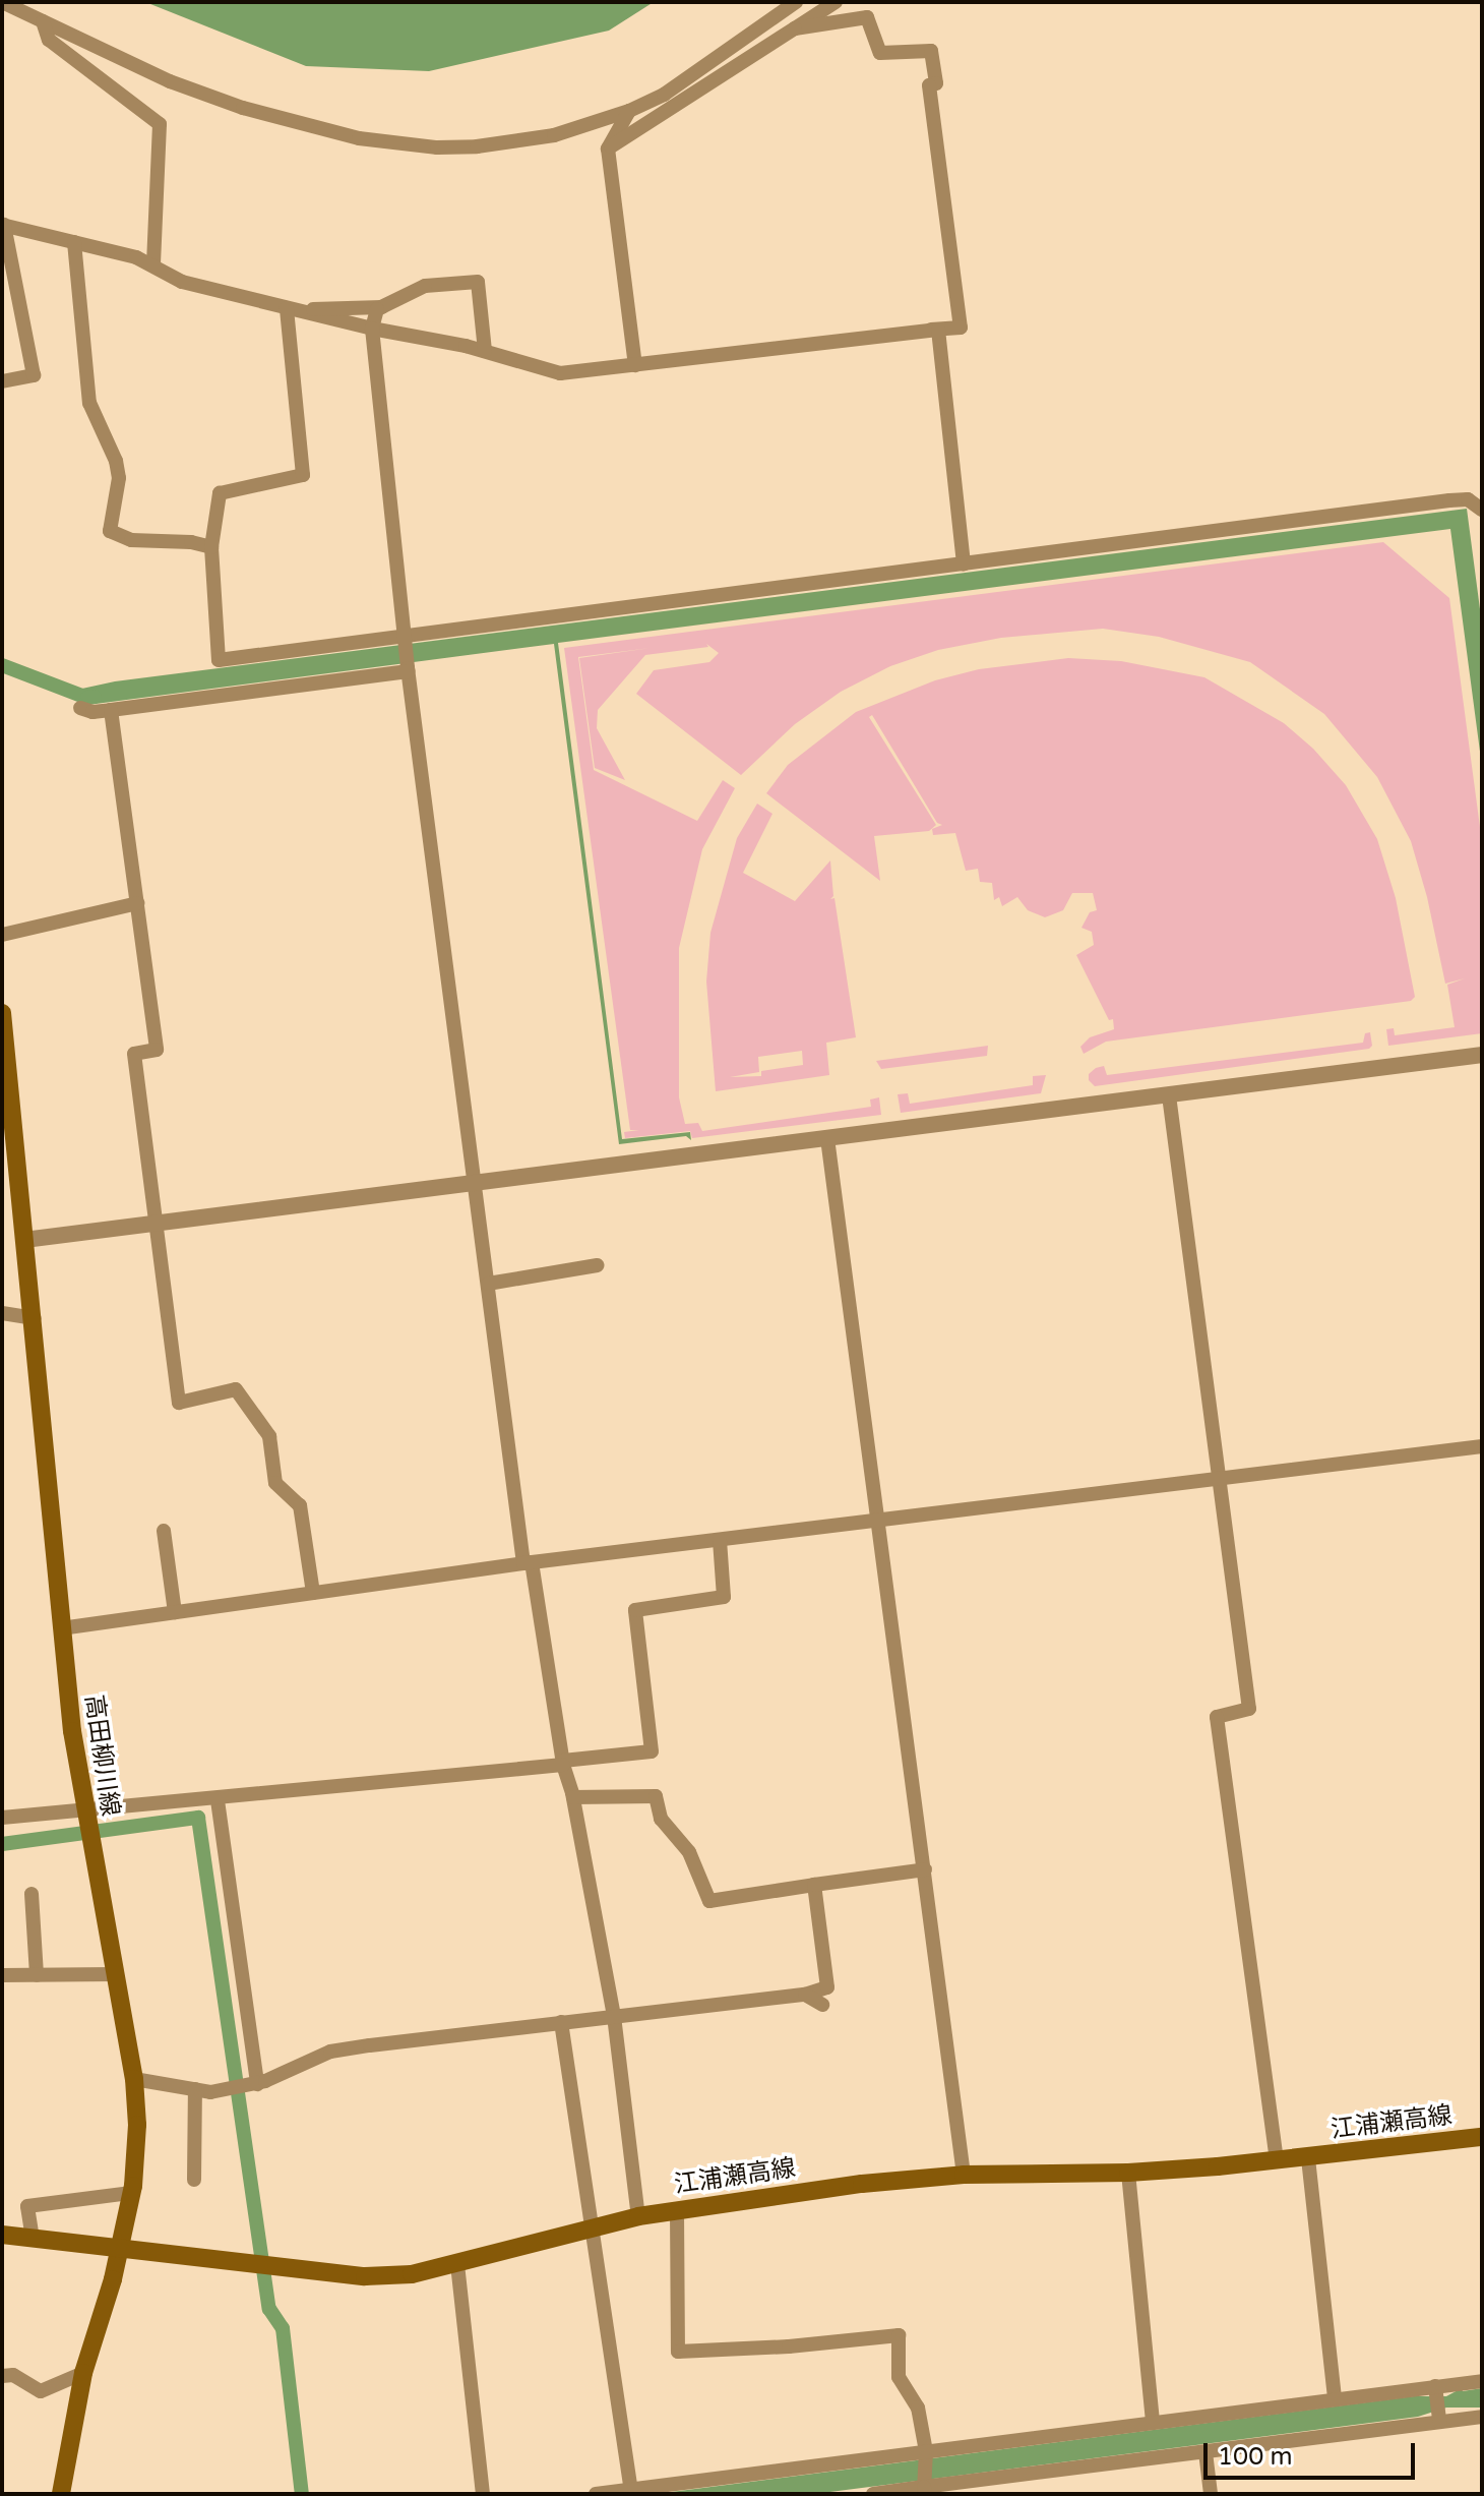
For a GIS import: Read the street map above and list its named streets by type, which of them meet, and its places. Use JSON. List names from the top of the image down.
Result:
{
  "streets": {
    "main road": ["高田柳川線", "江浦瀬高線"]
  },
  "crossings": [
    ["高田柳川線", "江浦瀬高線"]
  ],
  "scale_bar": "100 m"
}
